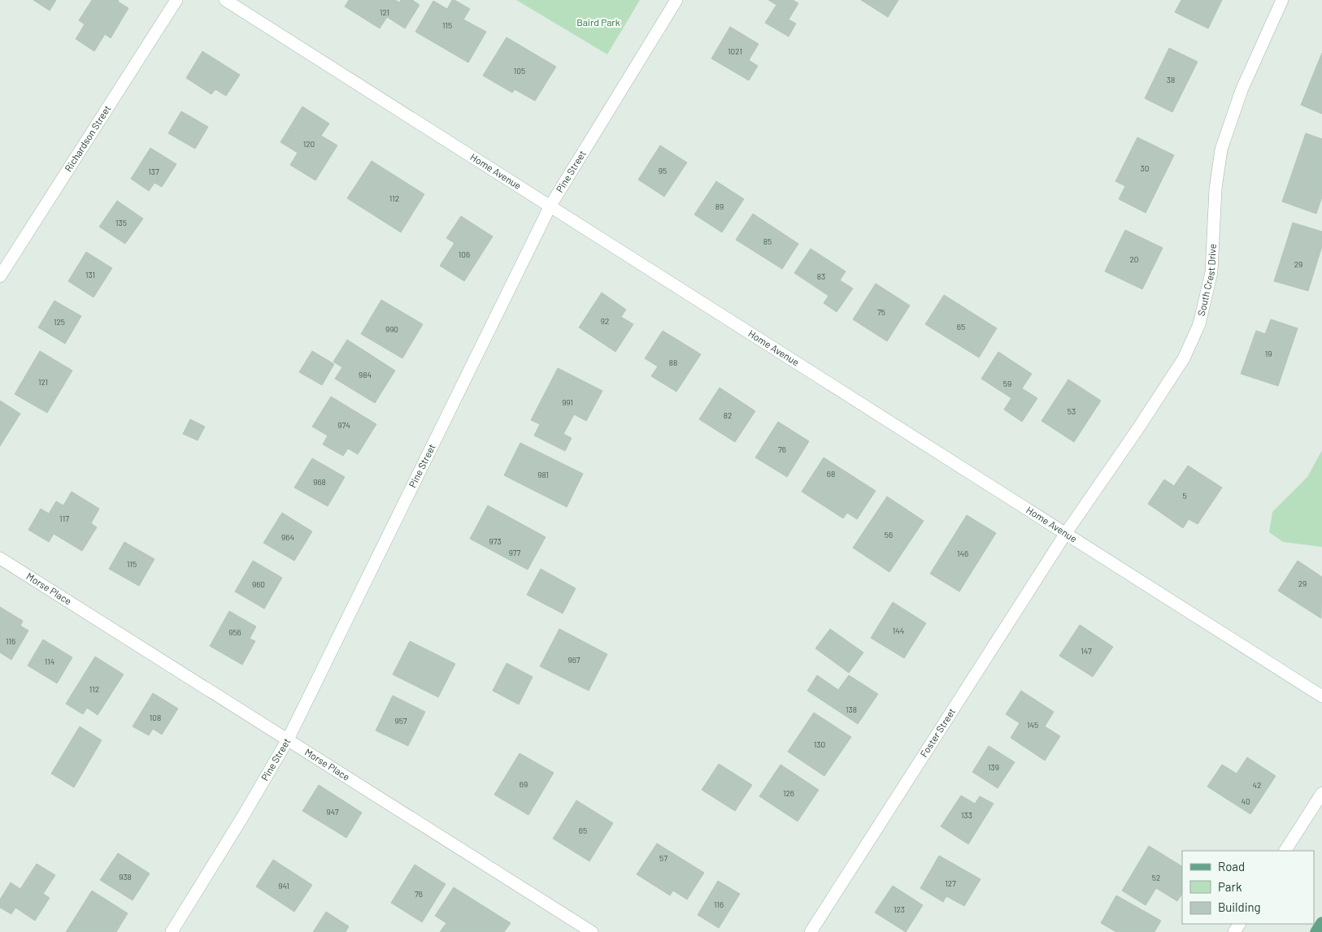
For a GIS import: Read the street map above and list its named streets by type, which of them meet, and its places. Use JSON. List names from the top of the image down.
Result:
{
  "streets": {
    "street": [
      "Richardson Street",
      "Home Avenue",
      "Pine Street",
      "South Crest Drive",
      "Morse Place",
      "Foster Street"
    ]
  },
  "crossings": [
    ["Home Avenue", "Pine Street"],
    ["Home Avenue", "South Crest Drive"],
    ["Home Avenue", "Foster Street"],
    ["Pine Street", "Morse Place"],
    ["South Crest Drive", "Foster Street"]
  ],
  "parks": ["Baird Park"],
  "house_numbers": [
    "121",
    "115",
    "1021",
    "105",
    "38",
    "120",
    "30",
    "95",
    "137",
    "112",
    "89",
    "135",
    "85",
    "106",
    "20",
    "29",
    "131",
    "83",
    "75",
    "92",
    "125",
    "65",
    "990",
    "19",
    "88",
    "984",
    "121",
    "59",
    "991",
    "53",
    "82",
    "974",
    "76",
    "68",
    "981",
    "968",
    "5",
    "117",
    "56",
    "964",
    "973",
    "977",
    "146",
    "115",
    "29",
    "960",
    "144",
    "956",
    "116",
    "147",
    "967",
    "114",
    "112",
    "138",
    "108",
    "957",
    "145",
    "130",
    "139",
    "69",
    "42",
    "126",
    "40",
    "947",
    "133",
    "65",
    "57",
    "938",
    "52",
    "127",
    "941",
    "76",
    "116",
    "123"
  ],
  "legend": ["Road", "Park", "Building"]
}
